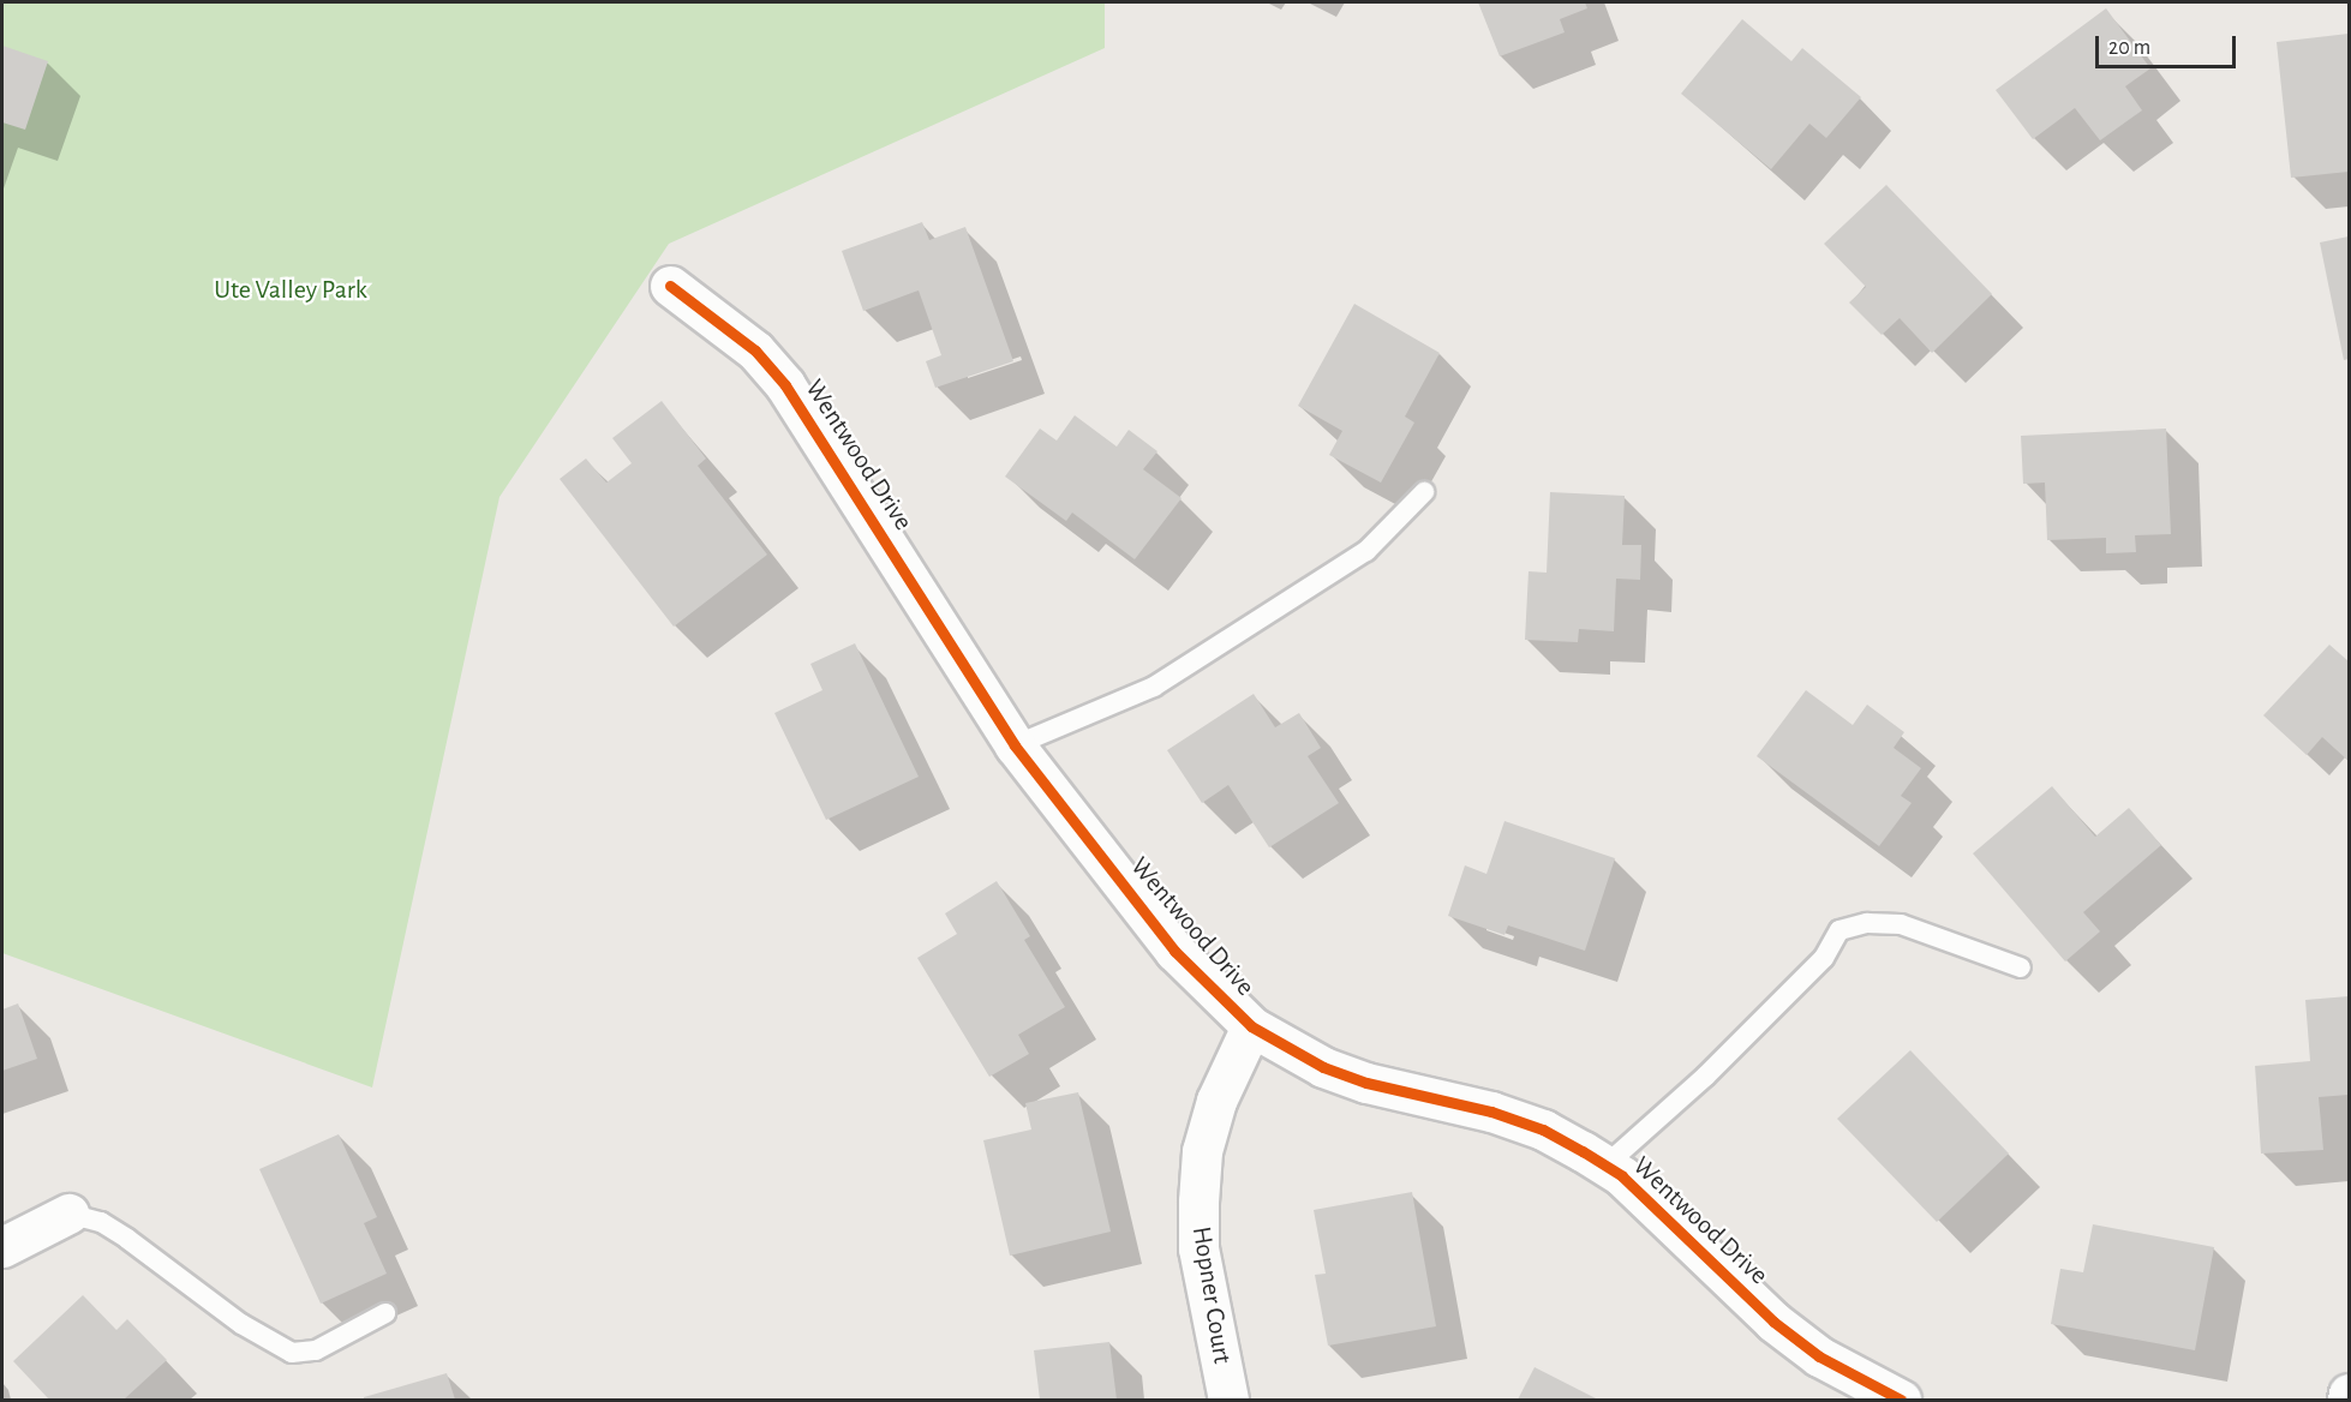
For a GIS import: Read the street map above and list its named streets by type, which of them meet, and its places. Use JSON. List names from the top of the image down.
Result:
{
  "streets": {
    "street": ["Wentwood Drive", "Hopner Court"]
  },
  "crossings": [
    ["Wentwood Drive", "Hopner Court"]
  ],
  "parks": ["Ute Valley Park"],
  "scale_bar": "20 m"
}
